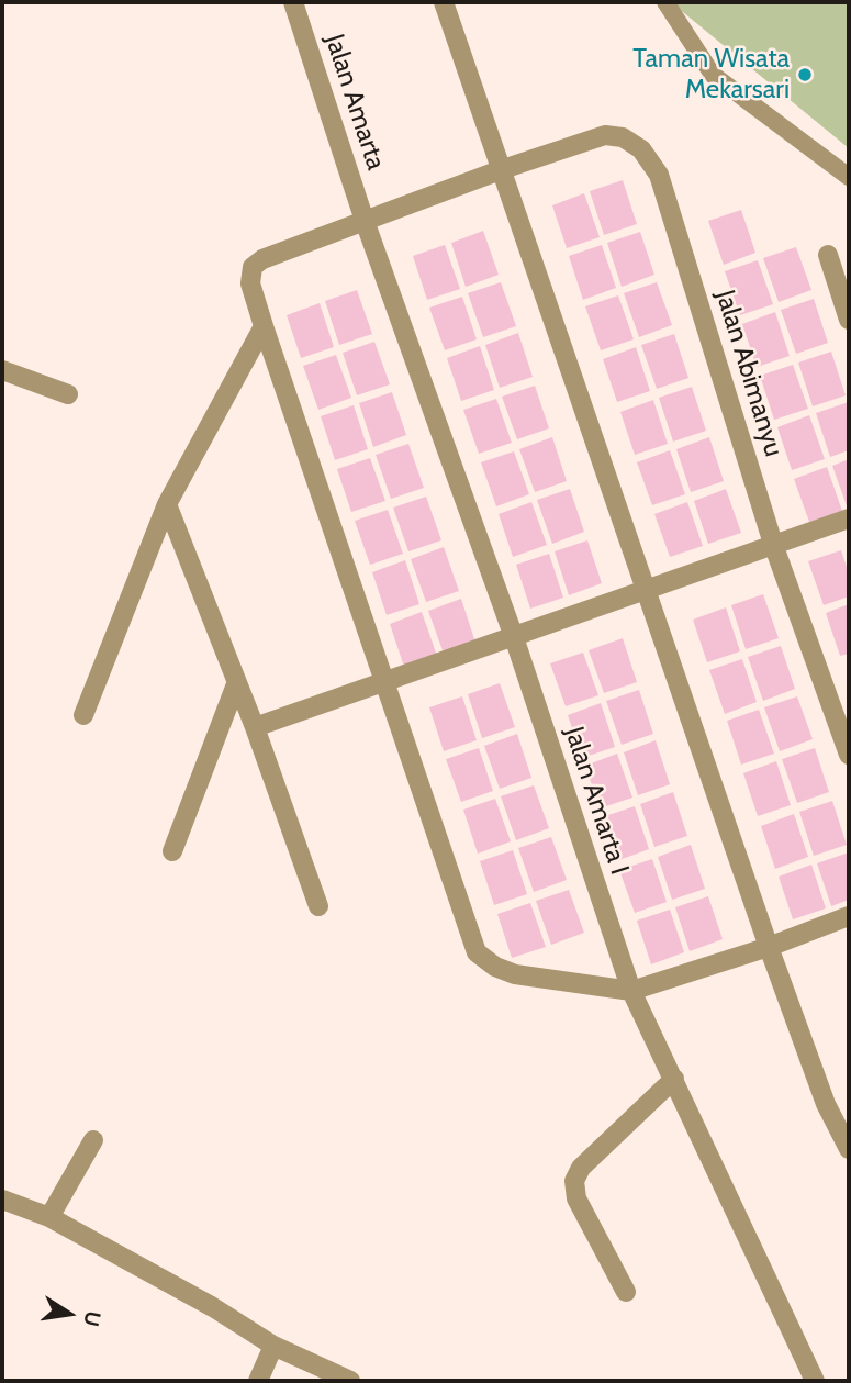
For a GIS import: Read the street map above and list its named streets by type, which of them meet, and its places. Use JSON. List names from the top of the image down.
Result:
{
  "streets": {
    "street": ["Jalan Amarta", "Jalan Abimanyu", "Jalan Amarta I"]
  },
  "crossings": [
    ["Jalan Amarta", "Jalan Abimanyu"],
    ["Jalan Amarta", "Jalan Amarta I"],
    ["Jalan Abimanyu", "Jalan Amarta I"]
  ],
  "places": ["Taman Wisata Mekarsari"],
  "north": "right"
}
